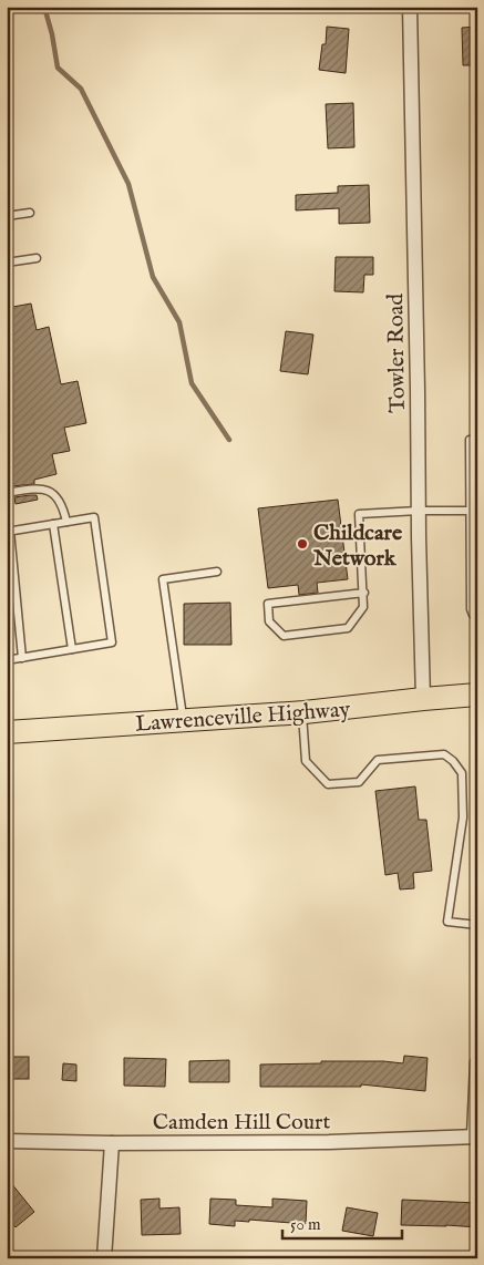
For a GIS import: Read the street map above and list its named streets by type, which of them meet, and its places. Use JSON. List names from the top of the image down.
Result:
{
  "streets": {
    "main road": ["Lawrenceville Highway"],
    "street": ["Towler Road", "Camden Hill Court"]
  },
  "crossings": [
    ["Towler Road", "Lawrenceville Highway"]
  ],
  "places": ["Childcare Network"],
  "scale_bar": "50 m"
}
